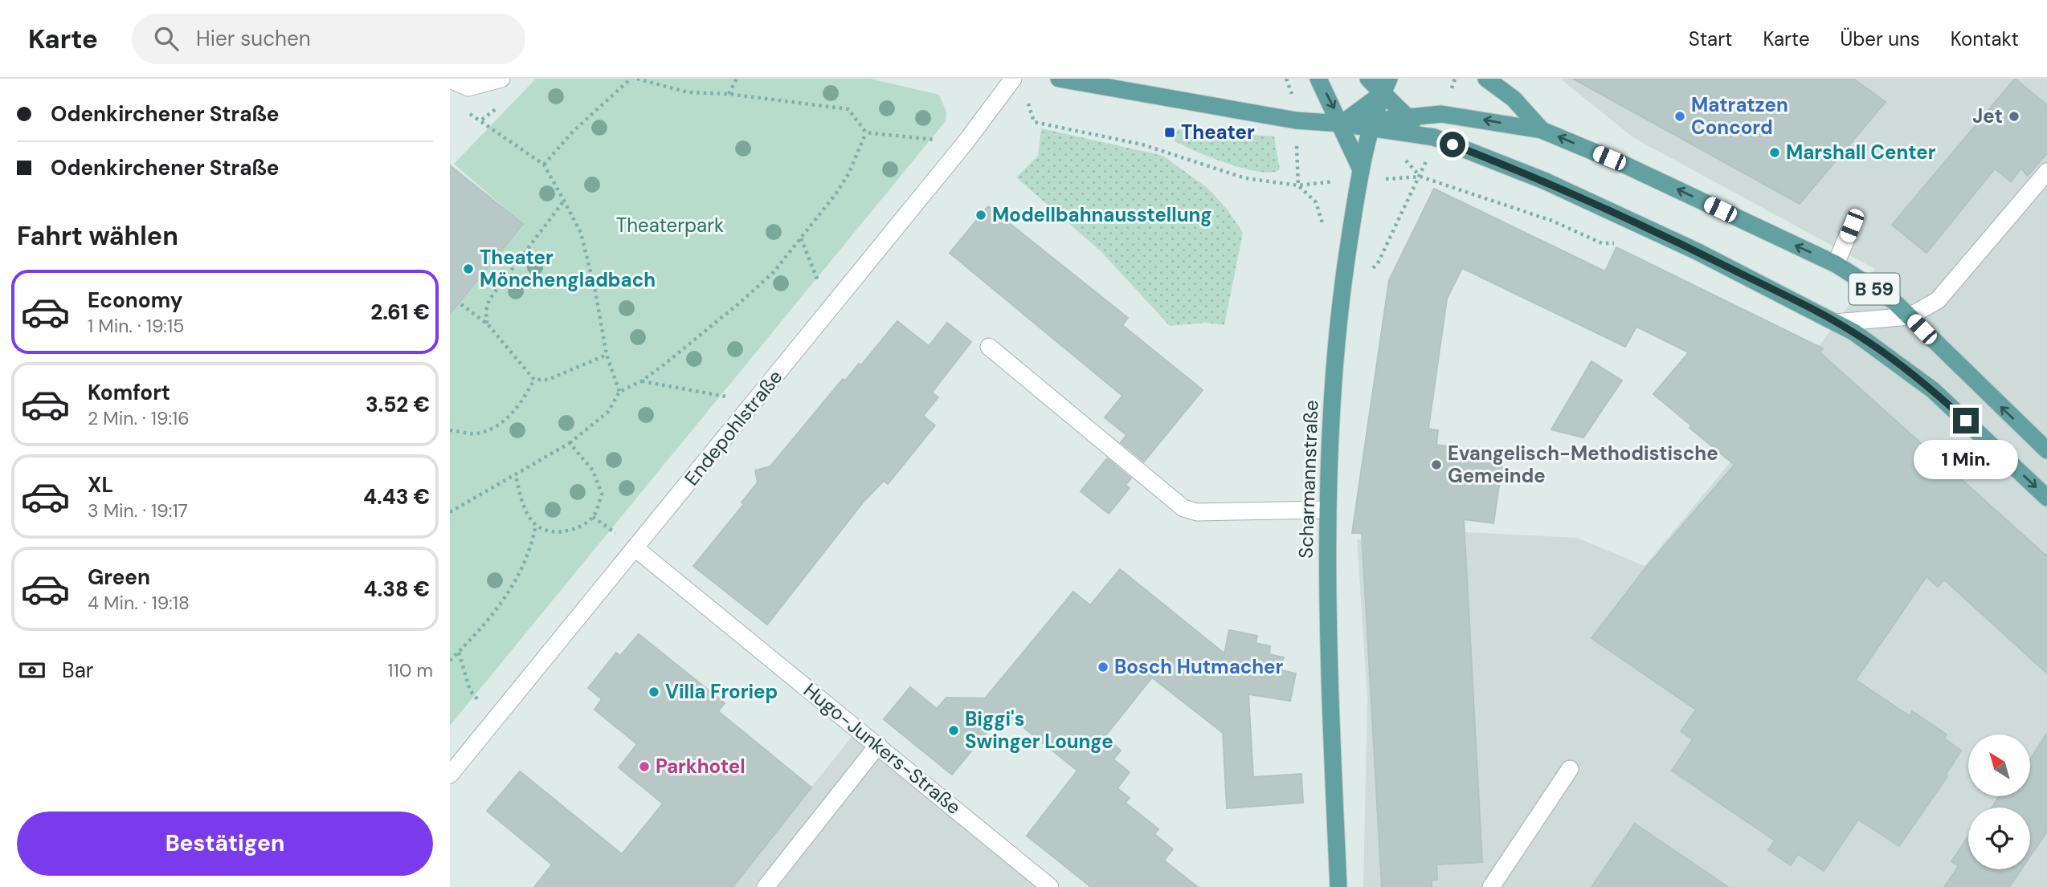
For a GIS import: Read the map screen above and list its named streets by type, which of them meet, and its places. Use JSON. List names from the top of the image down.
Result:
{
  "streets": {
    "main road": ["B 59", "Scharmannstraße"],
    "street": ["Endepohlstraße", "Hugo-Junkers-Straße"]
  },
  "crossings": [
    ["B 59", "Scharmannstraße"],
    ["Endepohlstraße", "Hugo-Junkers-Straße"]
  ],
  "parks": ["Theaterpark"],
  "places": {
    "other": [
      "Matratzen Concord",
      "Jet",
      "Marshall Center",
      "Modellbahnausstellung",
      "Theater Mönchengladbach",
      "Evangelisch-Methodistische Gemeinde",
      "Bosch Hutmacher",
      "Villa Froriep",
      "Biggi's Swinger Lounge",
      "Parkhotel"
    ],
    "transit": ["Theater"]
  },
  "north": "top left",
  "page": {
    "header": "Karte",
    "search": "Hier suchen",
    "nav": [
      "Start",
      "Karte",
      "Über uns",
      "Kontakt"
    ],
    "banner": ["Odenkirchener Straße", "Odenkirchener Straße"],
    "heading": "Fahrt wählen",
    "list": [
      {
        "name": "Economy",
        "note": "1 Min. · 19:15",
        "value": "2.61 €"
      },
      {
        "name": "Komfort",
        "note": "2 Min. · 19:16",
        "value": "3.52 €"
      },
      {
        "name": "XL",
        "note": "3 Min. · 19:17",
        "value": "4.43 €"
      },
      {
        "name": "Green",
        "note": "4 Min. · 19:18",
        "value": "4.38 €"
      }
    ],
    "bubble": "1 Min.",
    "pay": ["Bar", "110 m"],
    "buttons": "Bestätigen"
  }
}
